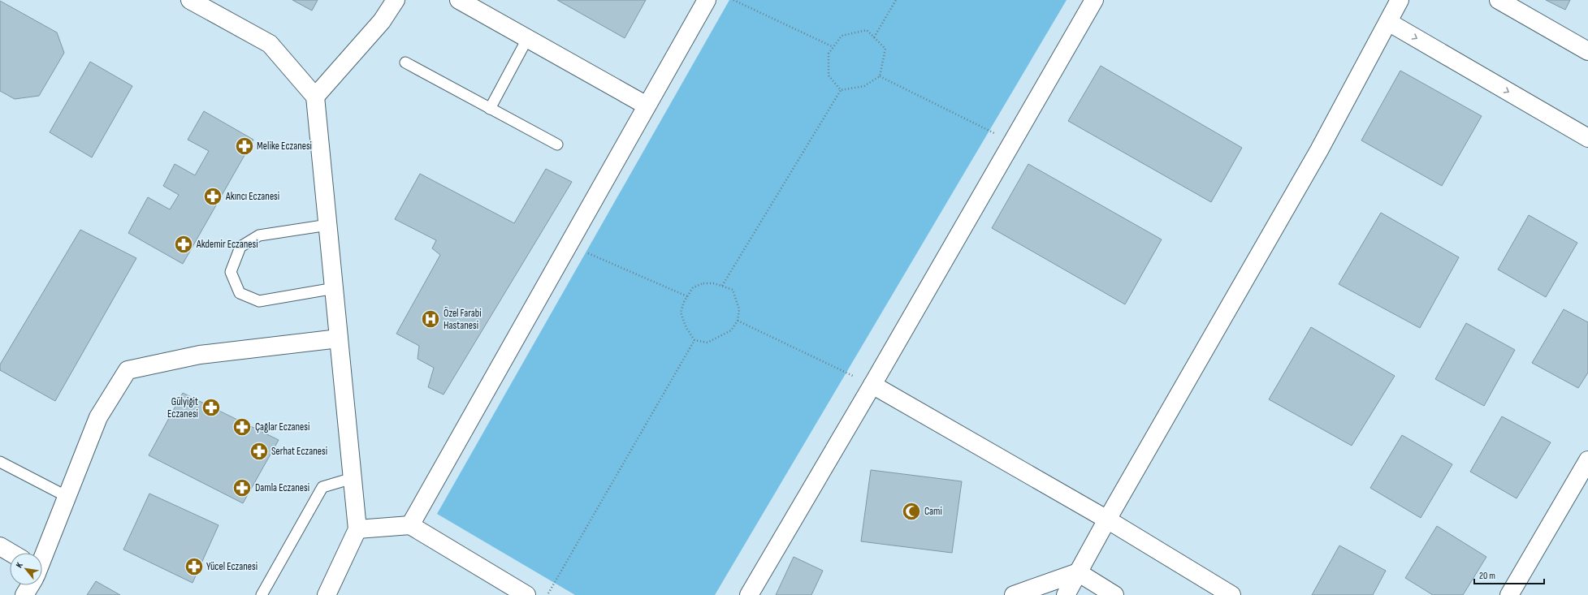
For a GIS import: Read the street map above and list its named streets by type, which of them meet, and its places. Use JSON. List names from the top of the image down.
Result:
{
  "places": {
    "pharmacy": [
      "Melike Eczanesi",
      "Akıncı Eczanesi",
      "Akdemir Eczanesi",
      "Gülyiğit Eczanesi",
      "Çağlar Eczanesi",
      "Serhat Eczanesi",
      "Damla Eczanesi",
      "Yücel Eczanesi"
    ],
    "hospital": ["Özel Farabi Hastanesi"],
    "mosque": ["Cami"]
  },
  "scale_bar": "20 m",
  "north": "top left"
}
